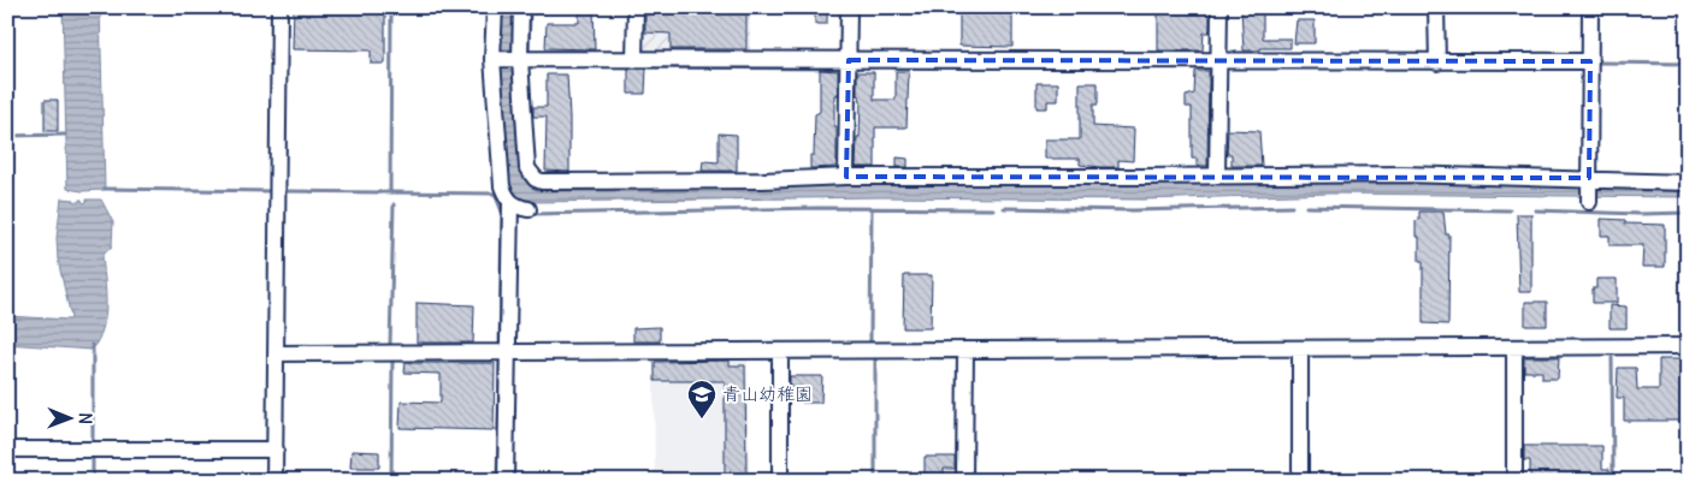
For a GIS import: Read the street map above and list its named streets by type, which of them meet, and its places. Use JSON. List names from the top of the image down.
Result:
{
  "places": {
    "school or university": ["青山幼稚園"]
  },
  "north": "right"
}
